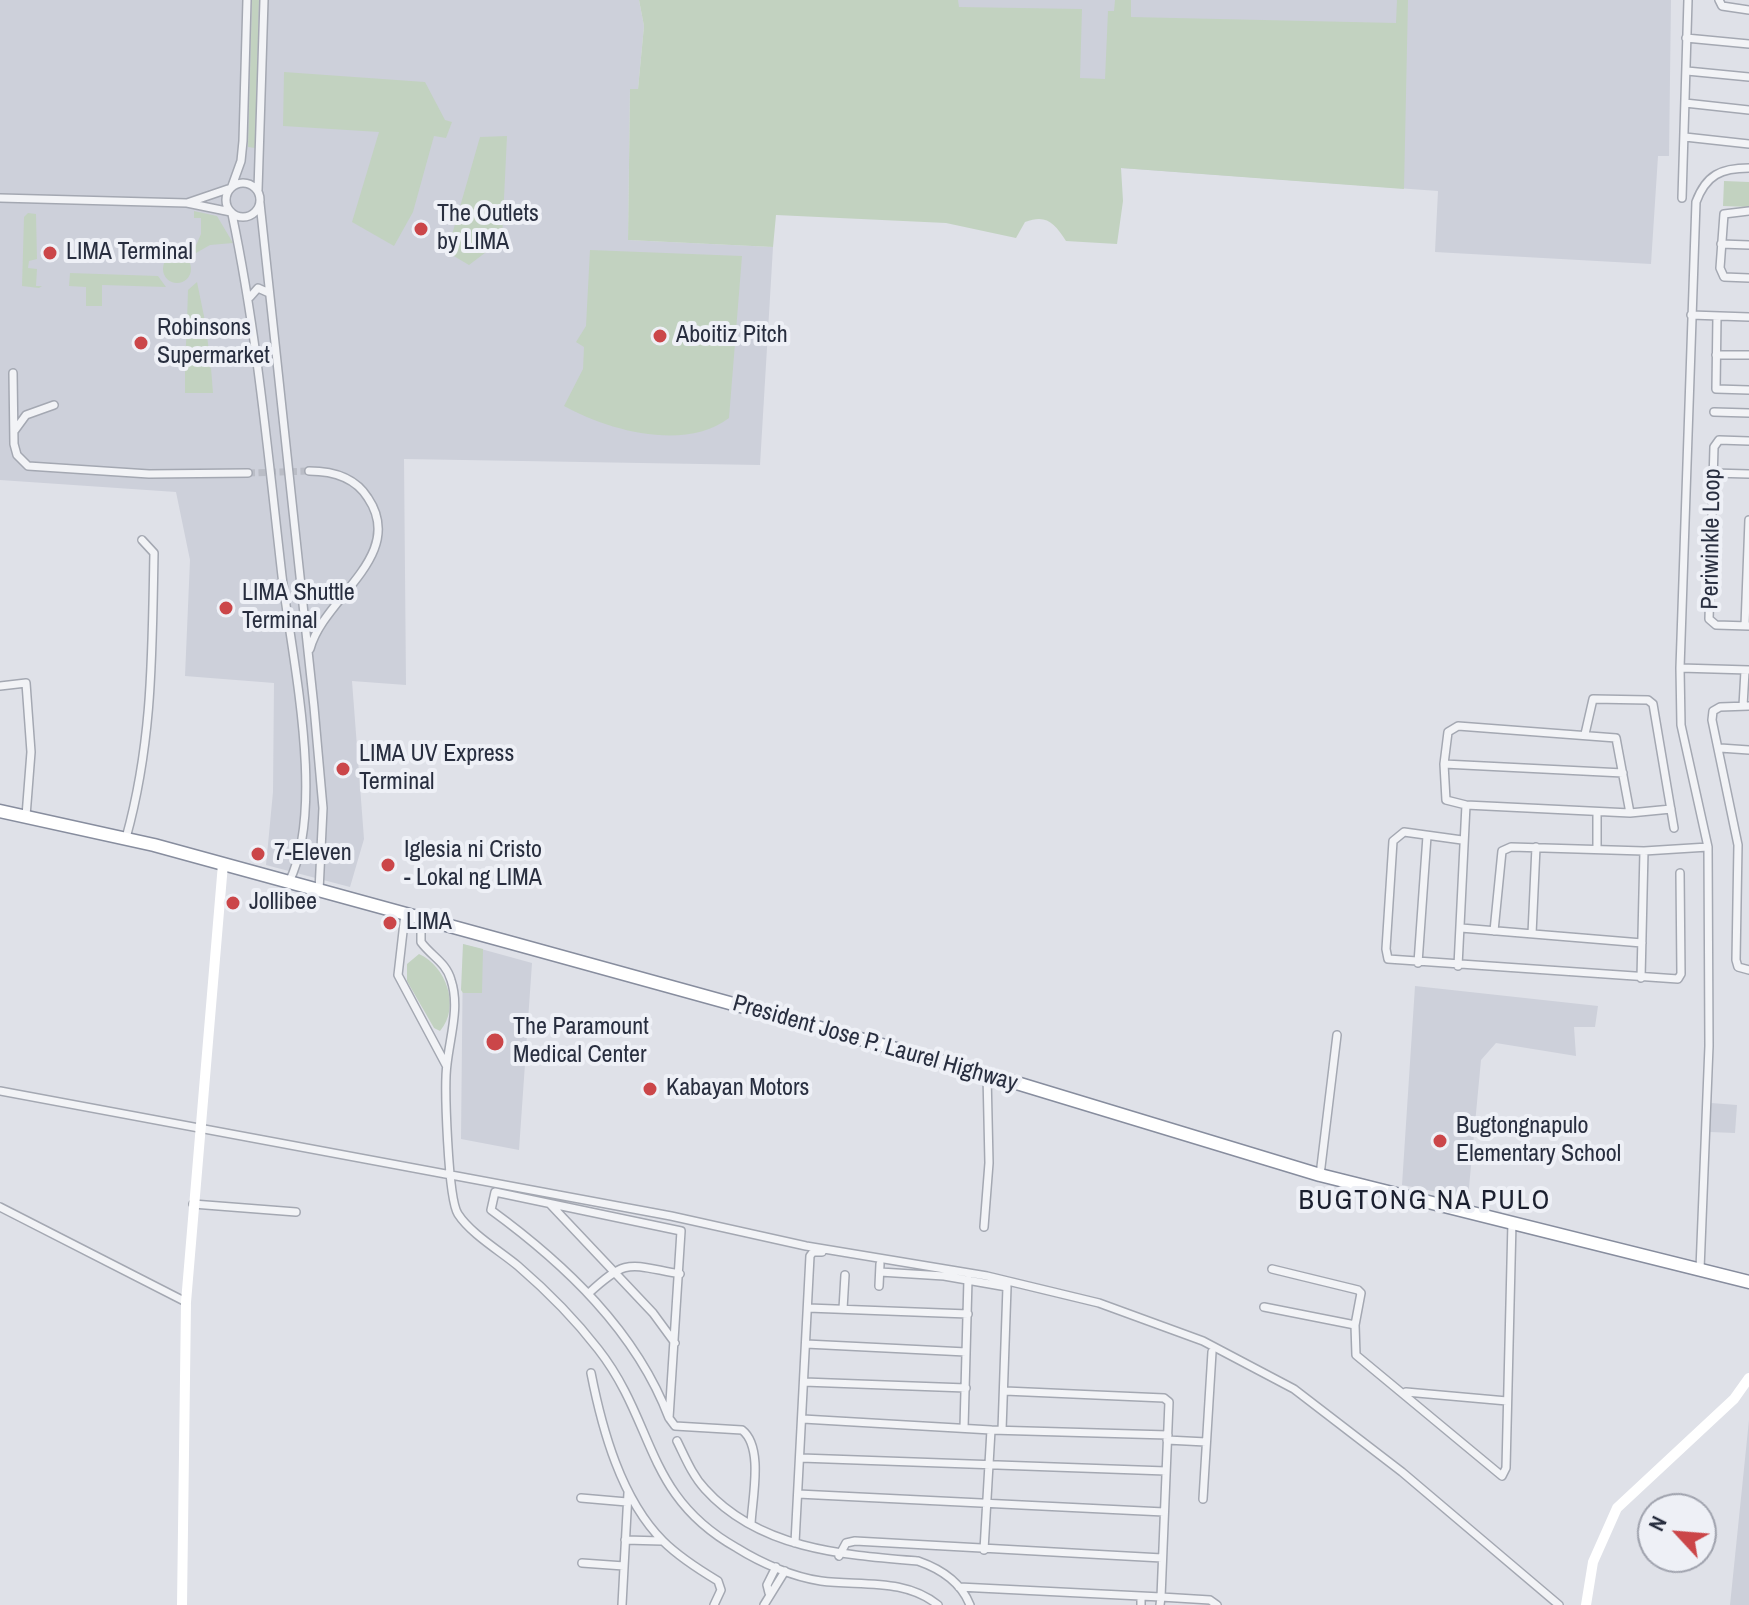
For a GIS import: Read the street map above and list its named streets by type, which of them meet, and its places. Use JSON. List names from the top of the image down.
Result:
{
  "streets": {
    "highway": ["President Jose P. Laurel Highway"],
    "street": ["Periwinkle Loop"]
  },
  "districts": ["BUGTONG NA PULO"],
  "places": [
    "The Outlets by LIMA",
    "LIMA Terminal",
    "Aboitiz Pitch",
    "Robinsons Supermarket",
    "LIMA Shuttle Terminal",
    "LIMA UV Express Terminal",
    "7-Eleven",
    "Iglesia ni Cristo - Lokal ng LIMA",
    "Jollibee",
    "LIMA",
    "The Paramount Medical Center",
    "Kabayan Motors",
    "Bugtongnapulo Elementary School"
  ],
  "north": "top left"
}
